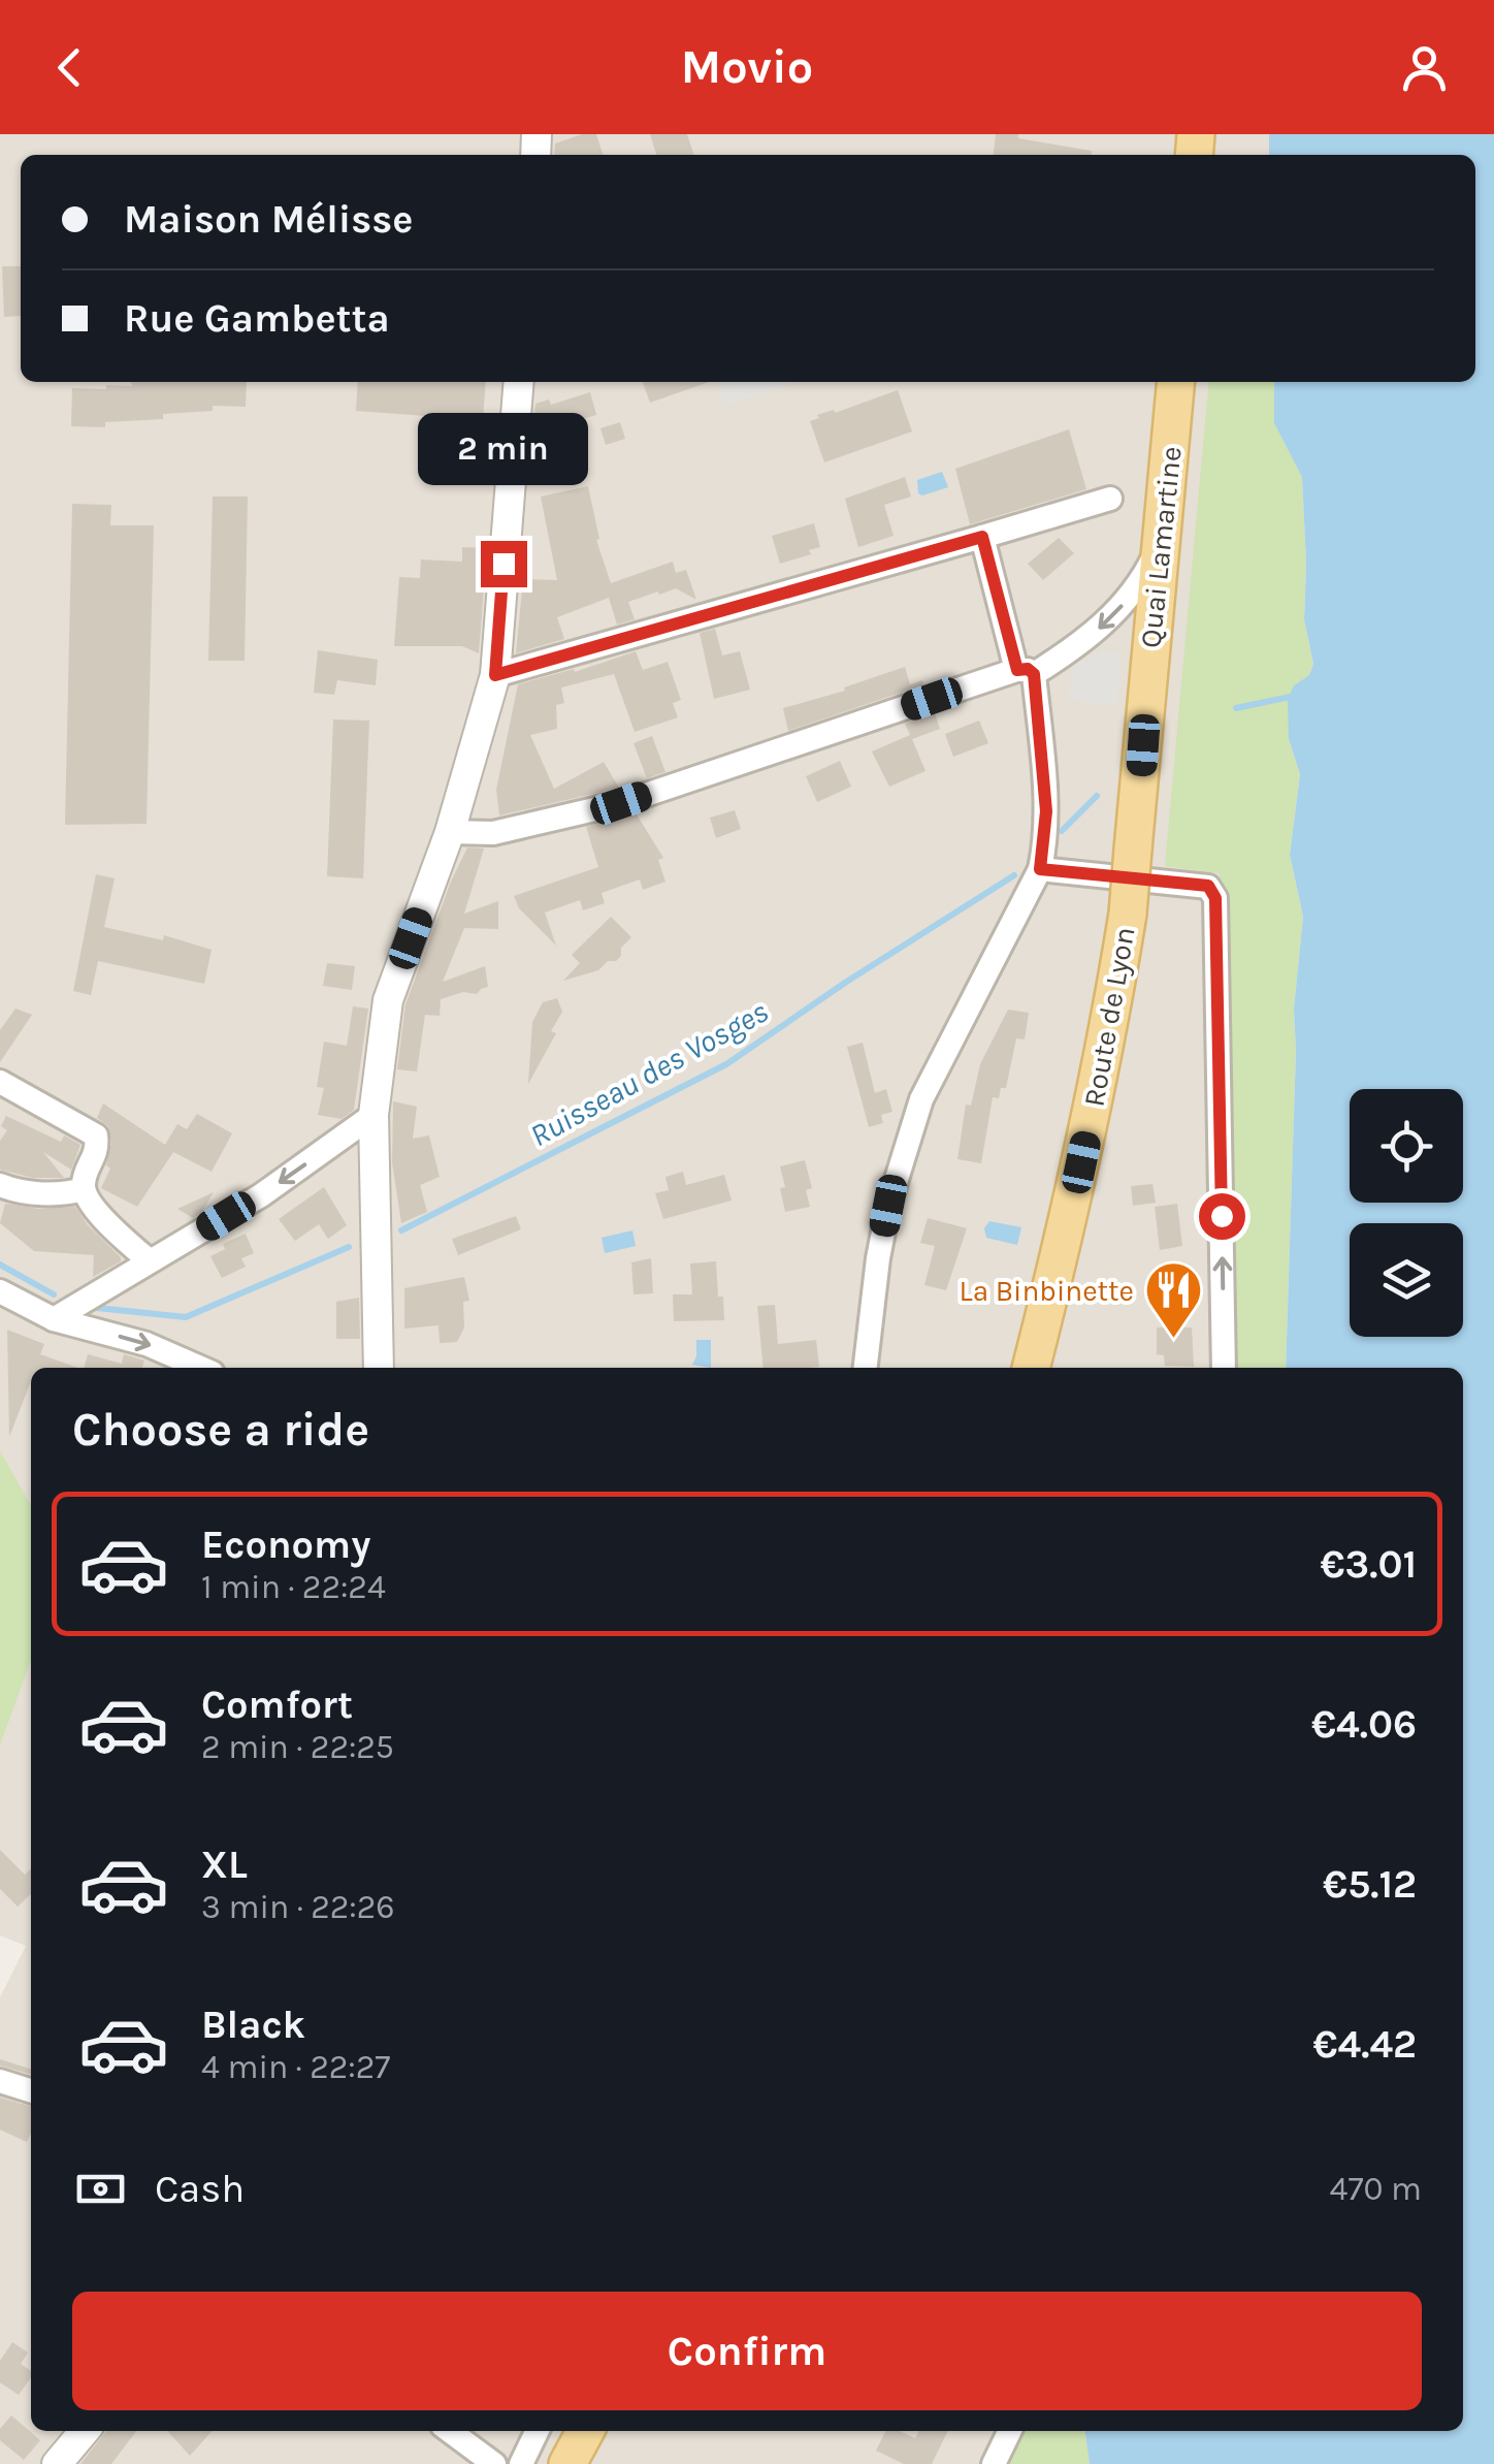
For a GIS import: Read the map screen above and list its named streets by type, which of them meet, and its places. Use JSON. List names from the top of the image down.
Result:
{
  "streets": {
    "main road": ["Quai Lamartine", "Route de Lyon"]
  },
  "crossings": [
    ["Quai Lamartine", "Route de Lyon"]
  ],
  "water": ["Ruisseau des Vosges"],
  "places": {
    "restaurant": ["La Binbinette"]
  },
  "page": {
    "header": "Movio",
    "banner": ["Maison Mélisse", "Rue Gambetta"],
    "bubble": "2 min",
    "heading": "Choose a ride",
    "list": [
      {
        "name": "Economy",
        "note": "1 min · 22:24",
        "value": "€3.01"
      },
      {
        "name": "Comfort",
        "note": "2 min · 22:25",
        "value": "€4.06"
      },
      {
        "name": "XL",
        "note": "3 min · 22:26",
        "value": "€5.12"
      },
      {
        "name": "Black",
        "note": "4 min · 22:27",
        "value": "€4.42"
      }
    ],
    "pay": ["Cash", "470 m"],
    "buttons": "Confirm"
  }
}
